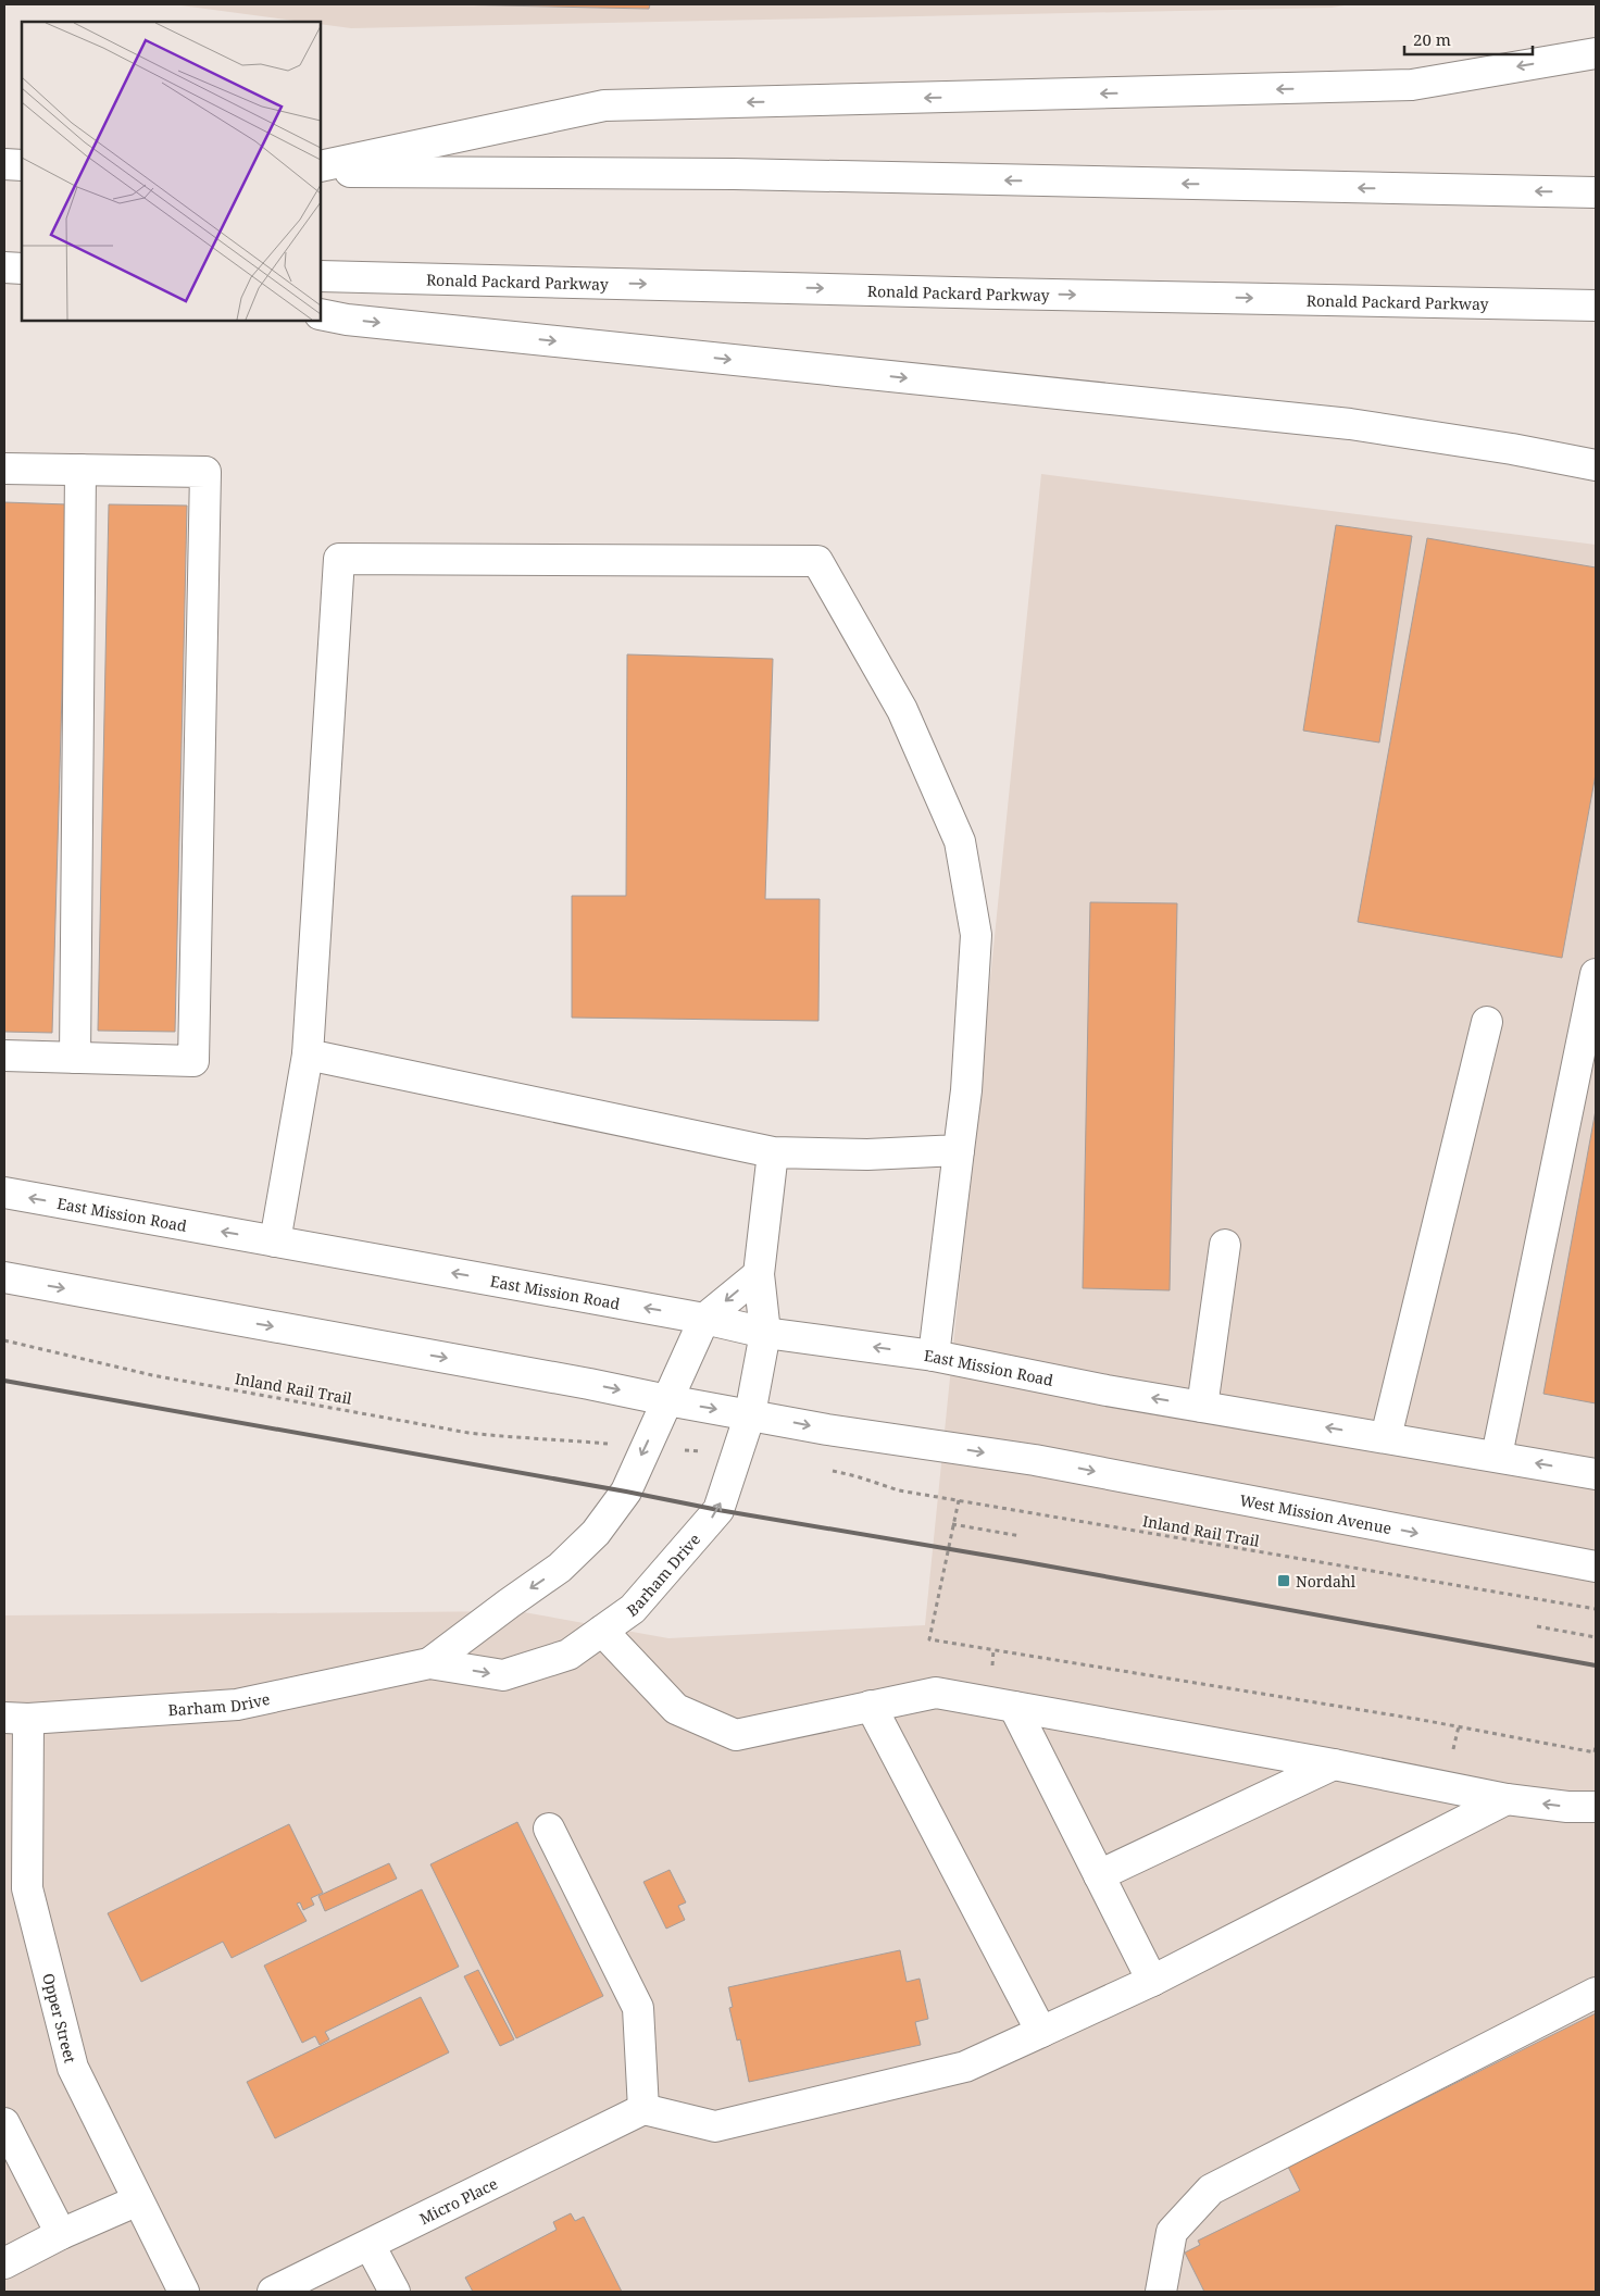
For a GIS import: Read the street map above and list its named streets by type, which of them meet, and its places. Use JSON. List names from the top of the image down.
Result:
{
  "streets": {
    "main road": [
      "Ronald Packard Parkway",
      "East Mission Road",
      "West Mission Avenue",
      "Barham Drive",
      "Opper Street",
      "Micro Place"
    ],
    "path": ["Inland Rail Trail"]
  },
  "crossings": [
    ["East Mission Road", "Barham Drive"],
    ["Inland Rail Trail", "Barham Drive"],
    ["West Mission Avenue", "Barham Drive"],
    ["Barham Drive", "Opper Street"]
  ],
  "places": {
    "transit": ["Nordahl"]
  },
  "scale_bar": "20 m"
}
